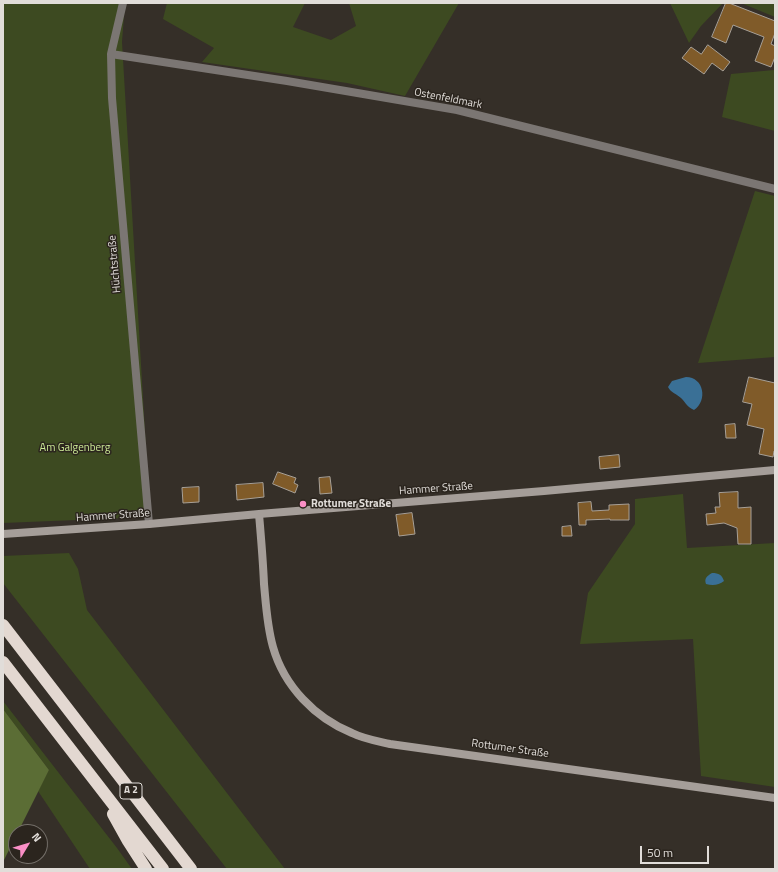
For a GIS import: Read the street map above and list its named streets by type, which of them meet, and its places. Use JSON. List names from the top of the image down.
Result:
{
  "streets": {
    "highway": ["A 2"],
    "main road": ["Hammer Straße", "Rottumer Straße"],
    "street": ["Ostenfeldmark", "Hüchtstraße"]
  },
  "crossings": [
    ["Ostenfeldmark", "Hüchtstraße"],
    ["Hüchtstraße", "Hammer Straße"],
    ["Hammer Straße", "Rottumer Straße"]
  ],
  "parks": ["Am Galgenberg"],
  "places": ["Rottumer Straße"],
  "scale_bar": "50 m",
  "north": "top right"
}
